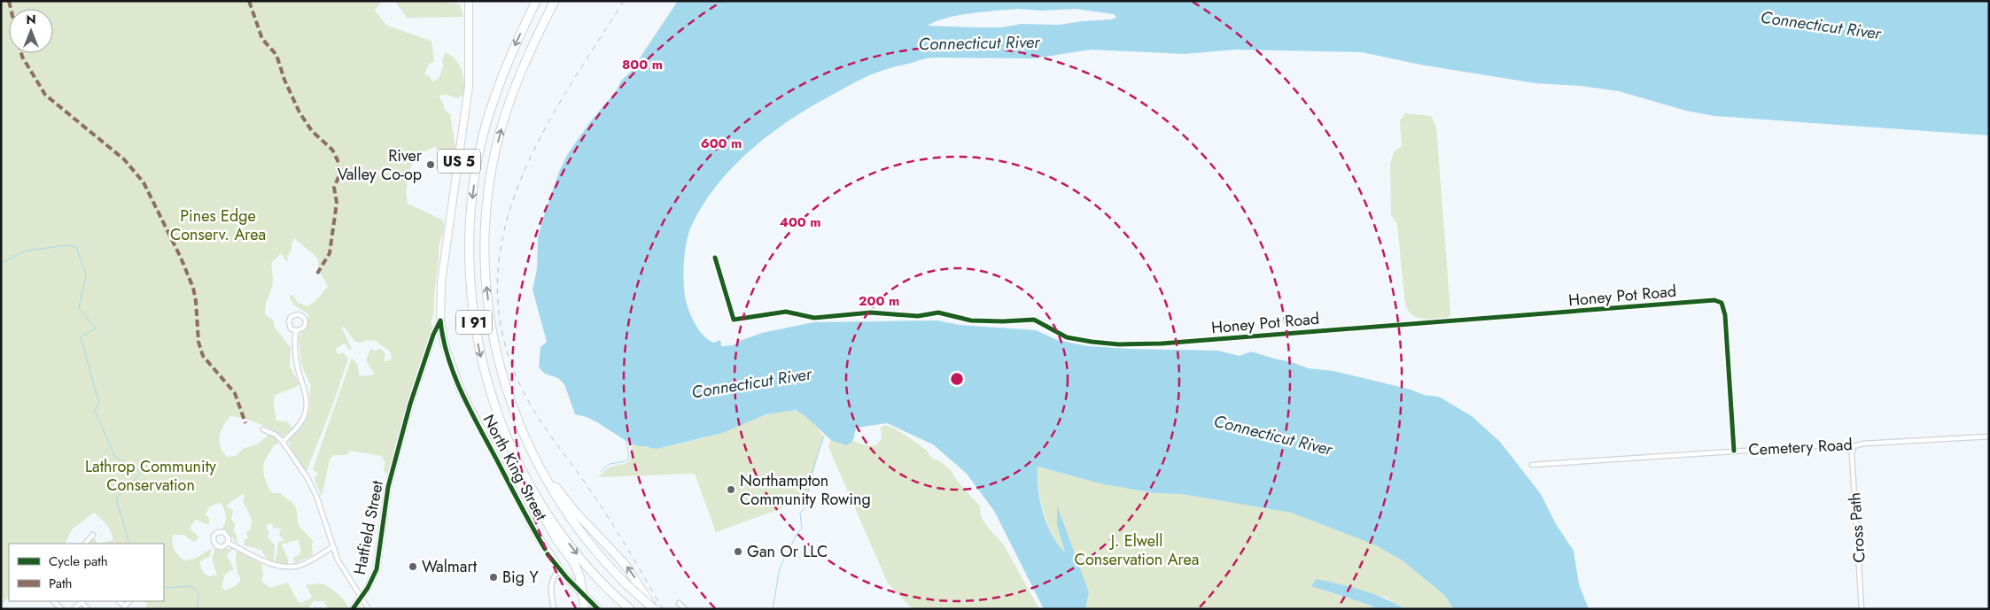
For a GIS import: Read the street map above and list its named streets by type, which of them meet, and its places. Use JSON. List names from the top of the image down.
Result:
{
  "streets": {
    "highway": ["I 91"],
    "main road": ["US 5", "North King Street"],
    "street": [
      "Honey Pot Road",
      "Cemetery Road",
      "Hatfield Street",
      "Cross Path"
    ]
  },
  "crossings": [
    ["Honey Pot Road", "Cemetery Road"],
    ["Cemetery Road", "Cross Path"],
    ["North King Street", "Hatfield Street"]
  ],
  "water": ["Connecticut River"],
  "parks": ["Pines Edge Conserv. Area", "Lathrop Community Conservation", "J. Elwell Conservation Area"],
  "places": [
    "River Valley Co-op",
    "Northampton Community Rowing",
    "Gan Or LLC",
    "Walmart",
    "Big Y"
  ],
  "legend": ["Cycle path", "Path"],
  "north": "top",
  "rings": [
    "800 m",
    "600 m",
    "400 m",
    "200 m"
  ]
}
